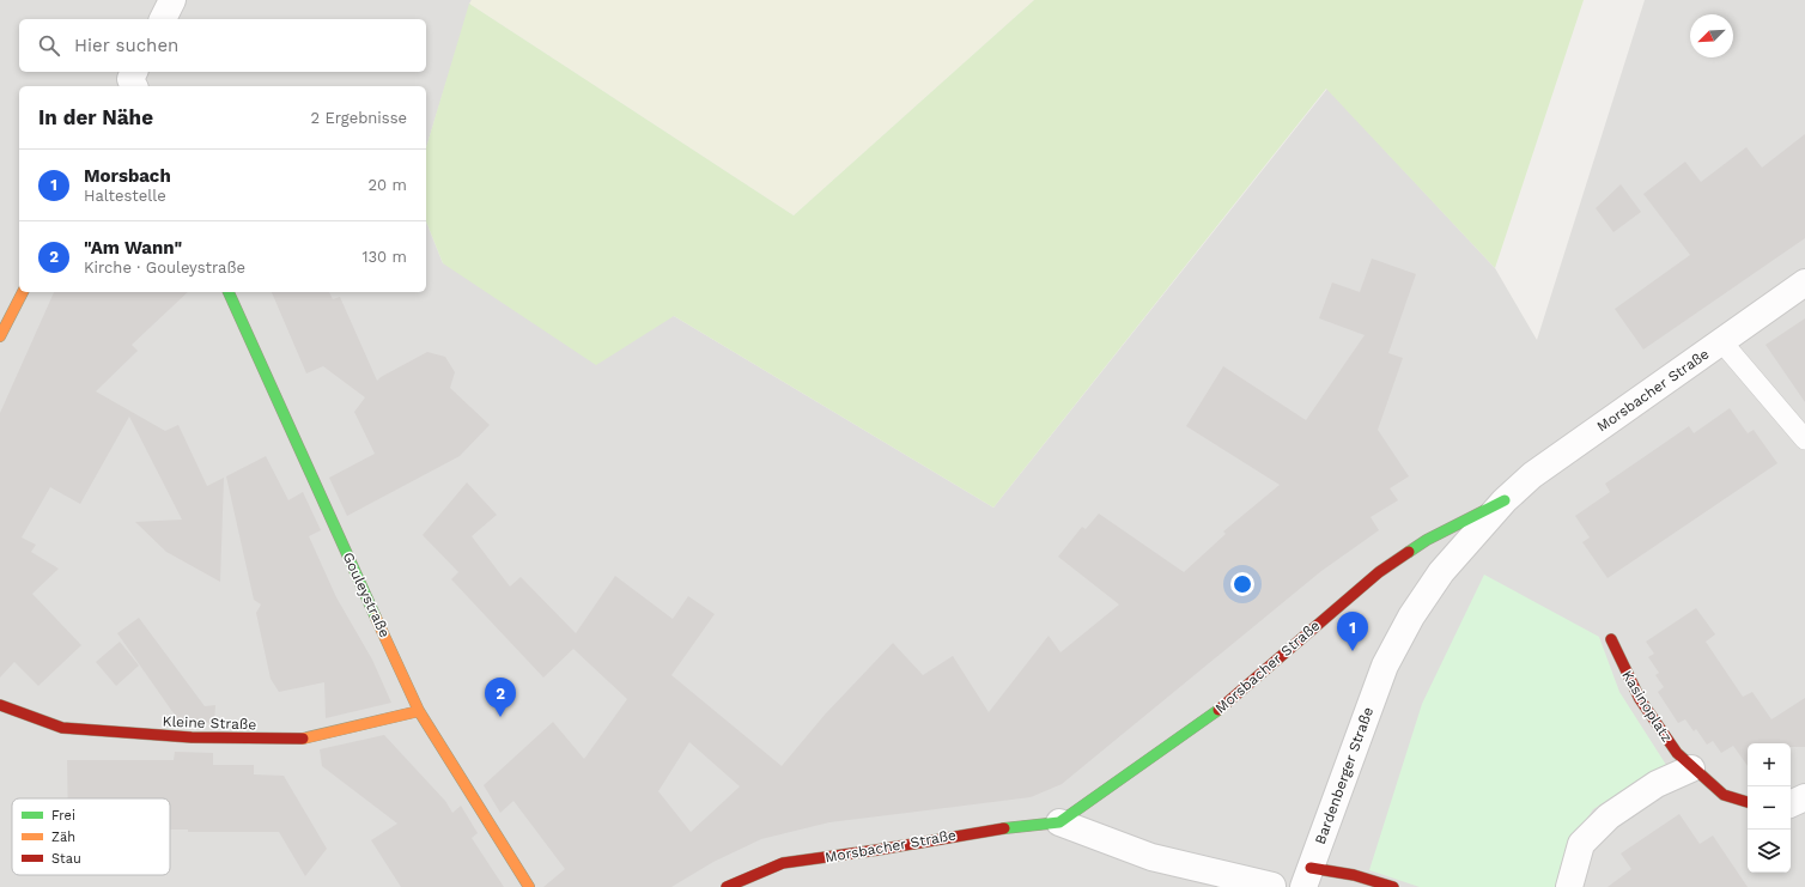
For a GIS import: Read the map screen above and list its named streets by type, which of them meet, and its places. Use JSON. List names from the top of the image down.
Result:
{
  "streets": {
    "street": [
      "Morsbacher Straße",
      "Gouleystraße",
      "Kasinoplatz",
      "Kleine Straße",
      "Bardenberger Straße"
    ]
  },
  "crossings": [
    ["Morsbacher Straße", "Bardenberger Straße"],
    ["Gouleystraße", "Kleine Straße"]
  ],
  "legend": ["Frei", "Zäh", "Stau"],
  "north": "bottom left",
  "page": {
    "search": "Hier suchen",
    "heading": ["In der Nähe", "2 Ergebnisse"],
    "list": [
      {
        "mark": "1",
        "name": "Morsbach",
        "note": "Haltestelle",
        "value": "20 m"
      },
      {
        "mark": "2",
        "name": "\"Am Wann\"",
        "note": "Kirche · Gouleystraße",
        "value": "130 m"
      }
    ],
    "pins": ["1", "2"],
    "map_buttons": ["+", "−"]
  }
}
